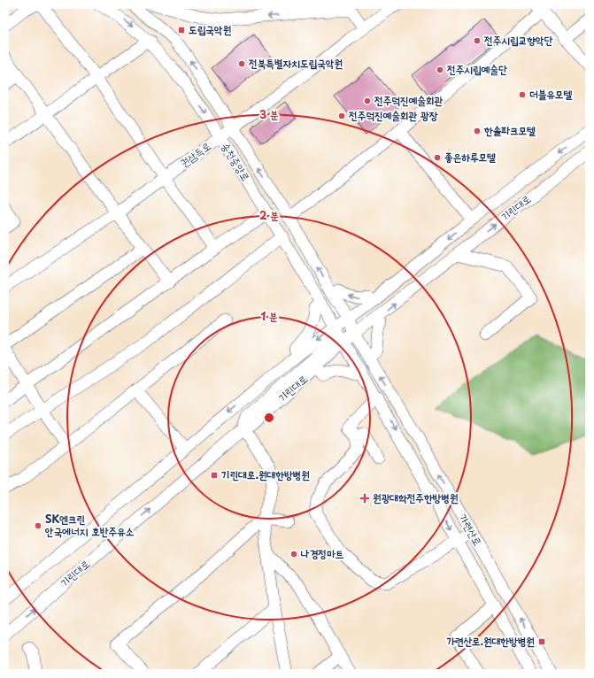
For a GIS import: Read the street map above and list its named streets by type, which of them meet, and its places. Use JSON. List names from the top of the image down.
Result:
{
  "streets": {
    "street": [
      "권삼득로",
      "송천중앙로",
      "기린대로",
      "가련산로"
    ]
  },
  "crossings": [
    ["권삼득로", "송천중앙로"],
    ["송천중앙로", "기린대로"],
    ["송천중앙로", "가련산로"],
    ["기린대로", "가련산로"]
  ],
  "places": {
    "transit": ["도립국악원", "기린대로.원대한방병원", "가련산로.원대한방병원"],
    "other": [
      "전주시립교향악단",
      "전북특별자치도립국악원",
      "전주시립예술단",
      "더블유모텔",
      "전주덕진예술회관",
      "전주덕진예술회관 광장",
      "한솔파크모텔",
      "좋은하루모텔",
      "SK엔크린 안국에너지 호반주유소",
      "나경정마트"
    ],
    "health": ["원광대학전주한방병원"]
  },
  "rings": ["3 분", "2 분", "1 분"]
}
